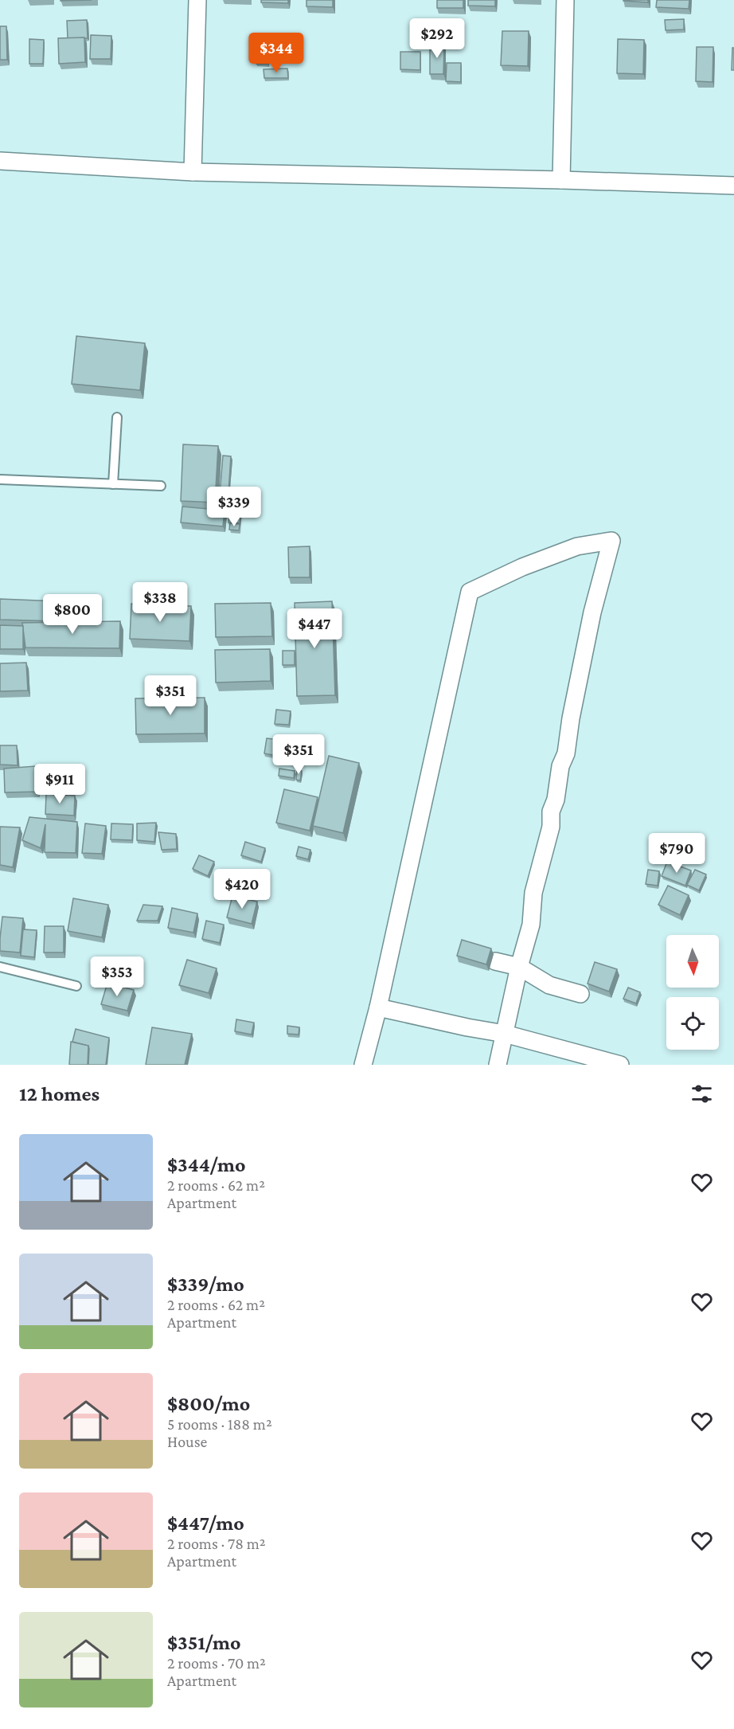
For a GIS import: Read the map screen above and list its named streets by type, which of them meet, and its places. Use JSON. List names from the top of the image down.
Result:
{
  "north": "bottom",
  "page": {
    "price": [
      "$292",
      "$344",
      "$339",
      "$338",
      "$800",
      "$447",
      "$351",
      "$351",
      "$911",
      "$790",
      "$420",
      "$353"
    ],
    "heading": "12 homes",
    "list": [
      {
        "name": "$344/mo",
        "note": "2 rooms · 62 m² · Apartment"
      },
      {
        "name": "$339/mo",
        "note": "2 rooms · 62 m² · Apartment"
      },
      {
        "name": "$800/mo",
        "note": "5 rooms · 188 m² · House"
      },
      {
        "name": "$447/mo",
        "note": "2 rooms · 78 m² · Apartment"
      },
      {
        "name": "$351/mo",
        "note": "2 rooms · 70 m² · Apartment"
      }
    ]
  }
}
